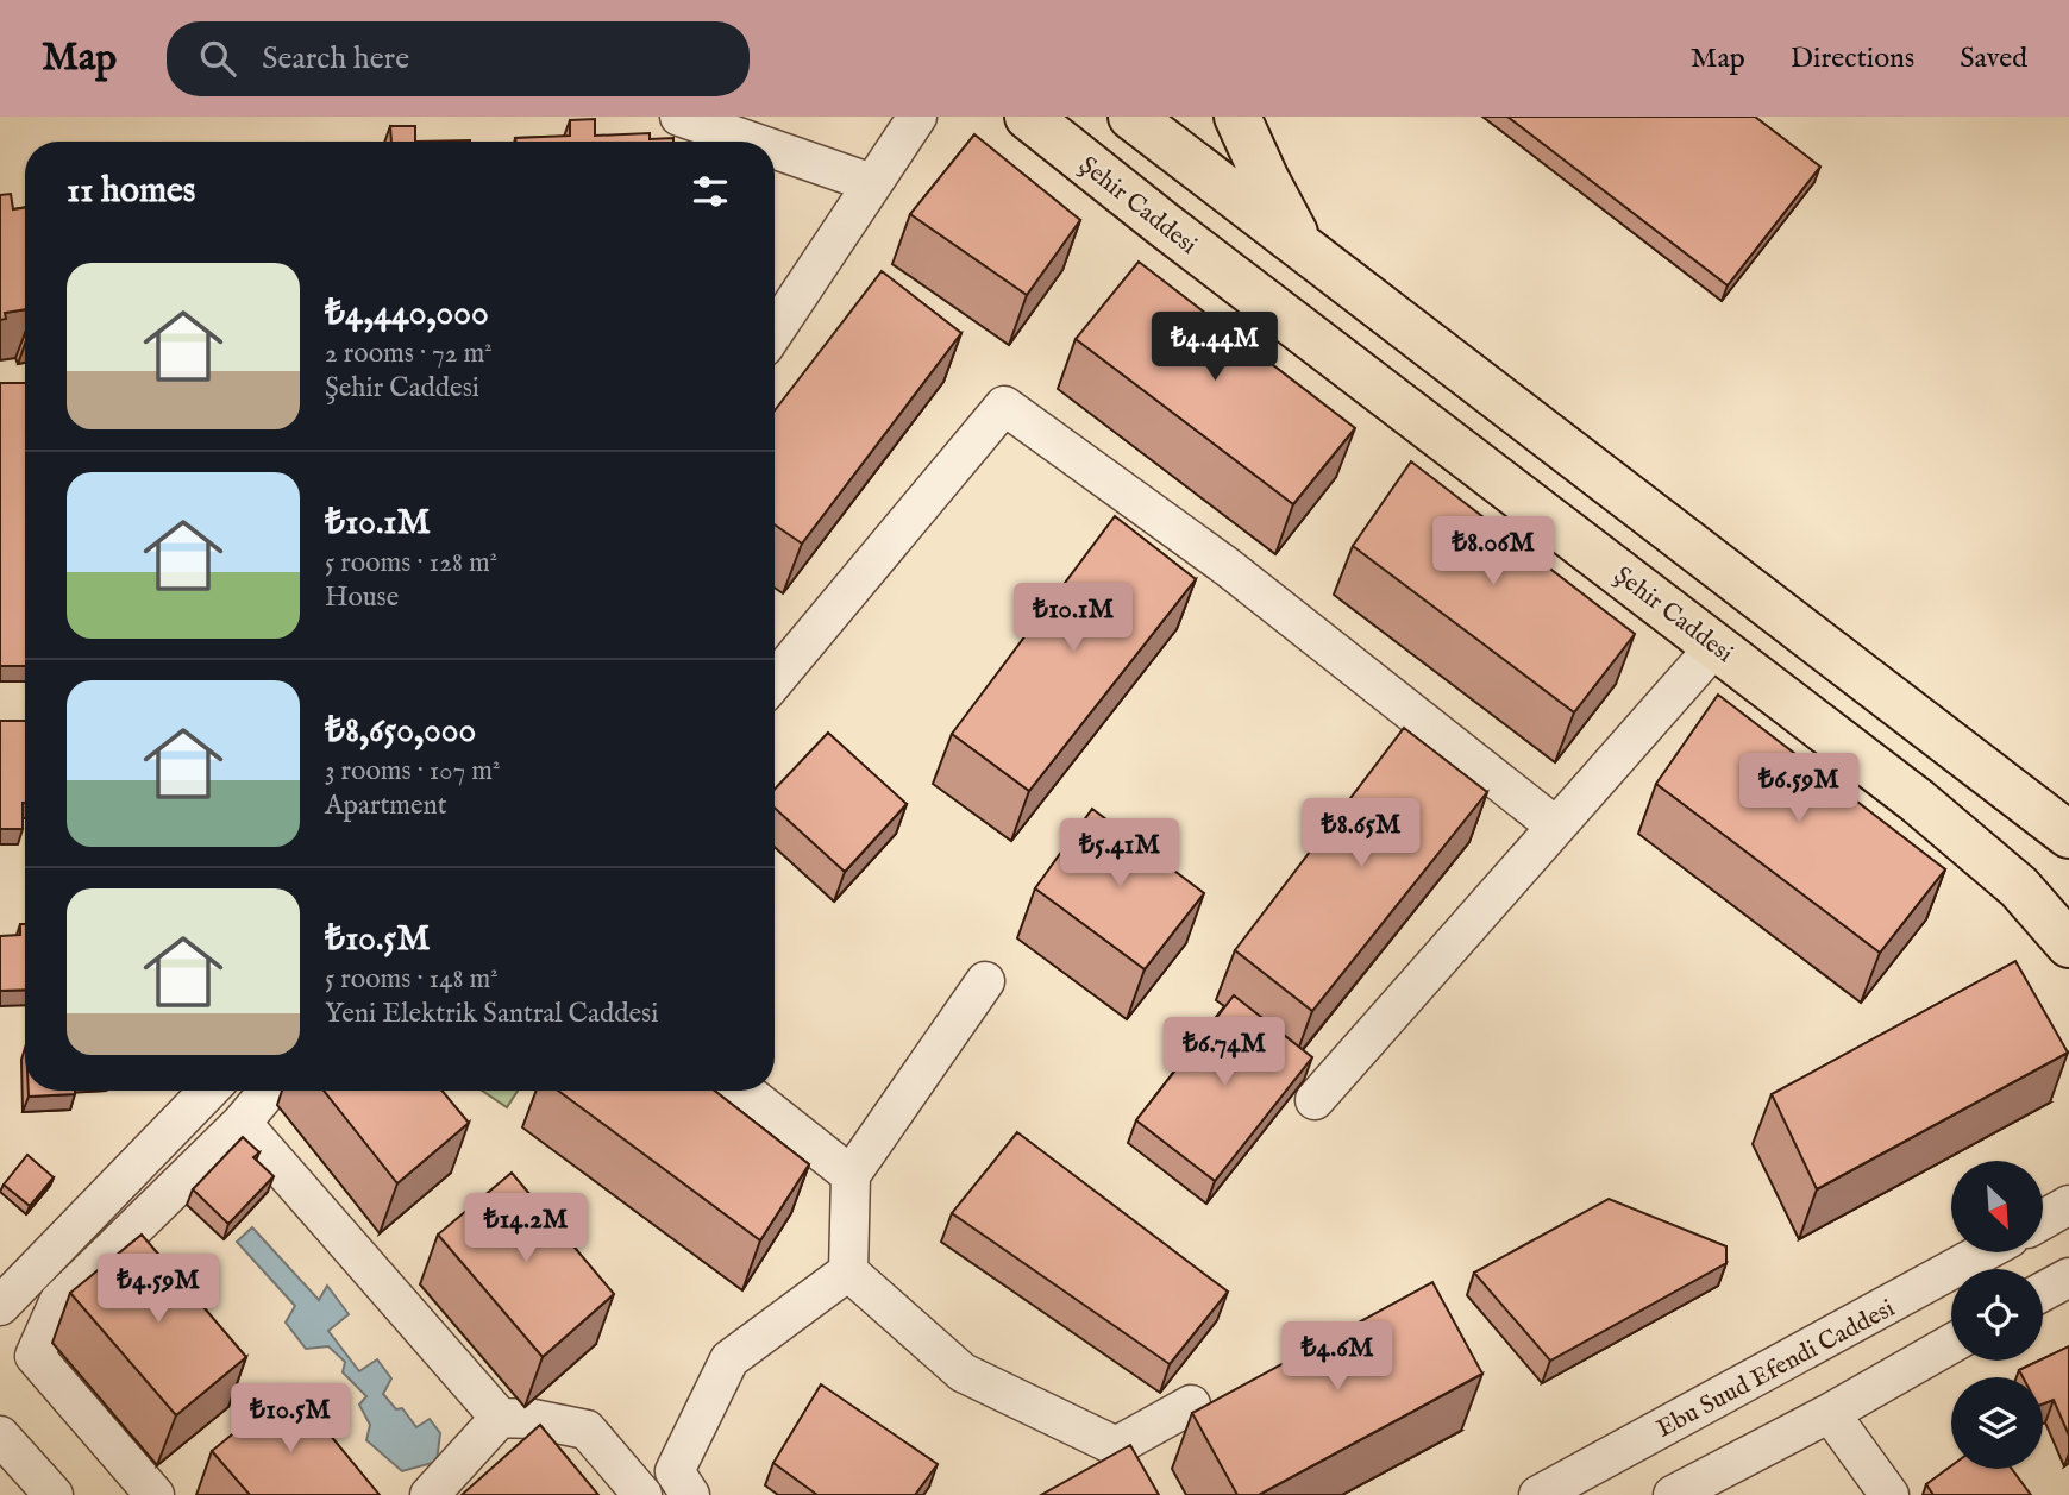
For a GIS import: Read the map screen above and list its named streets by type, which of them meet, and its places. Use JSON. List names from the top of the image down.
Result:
{
  "streets": {
    "main road": ["Şehir Caddesi"],
    "street": ["Ebu Suud Efendi Caddesi"]
  },
  "north": "bottom right",
  "page": {
    "header": "Map",
    "search": "Search here",
    "nav": ["Map", "Directions", "Saved"],
    "heading": "11 homes",
    "list": [
      {
        "name": "₺4,440,000",
        "note": "2 rooms · 72 m² · Şehir Caddesi"
      },
      {
        "name": "₺10.1M",
        "note": "5 rooms · 128 m² · House"
      },
      {
        "name": "₺8,650,000",
        "note": "3 rooms · 107 m² · Apartment"
      },
      {
        "name": "₺10.5M",
        "note": "5 rooms · 148 m² · Yeni Elektrik Santral Caddesi"
      }
    ],
    "price": [
      "₺4.44M",
      "₺8.06M",
      "₺10.1M",
      "₺6.59M",
      "₺8.65M",
      "₺5.41M",
      "₺6.74M",
      "₺14.2M",
      "₺4.59M",
      "₺4.6M",
      "₺10.5M"
    ]
  }
}
